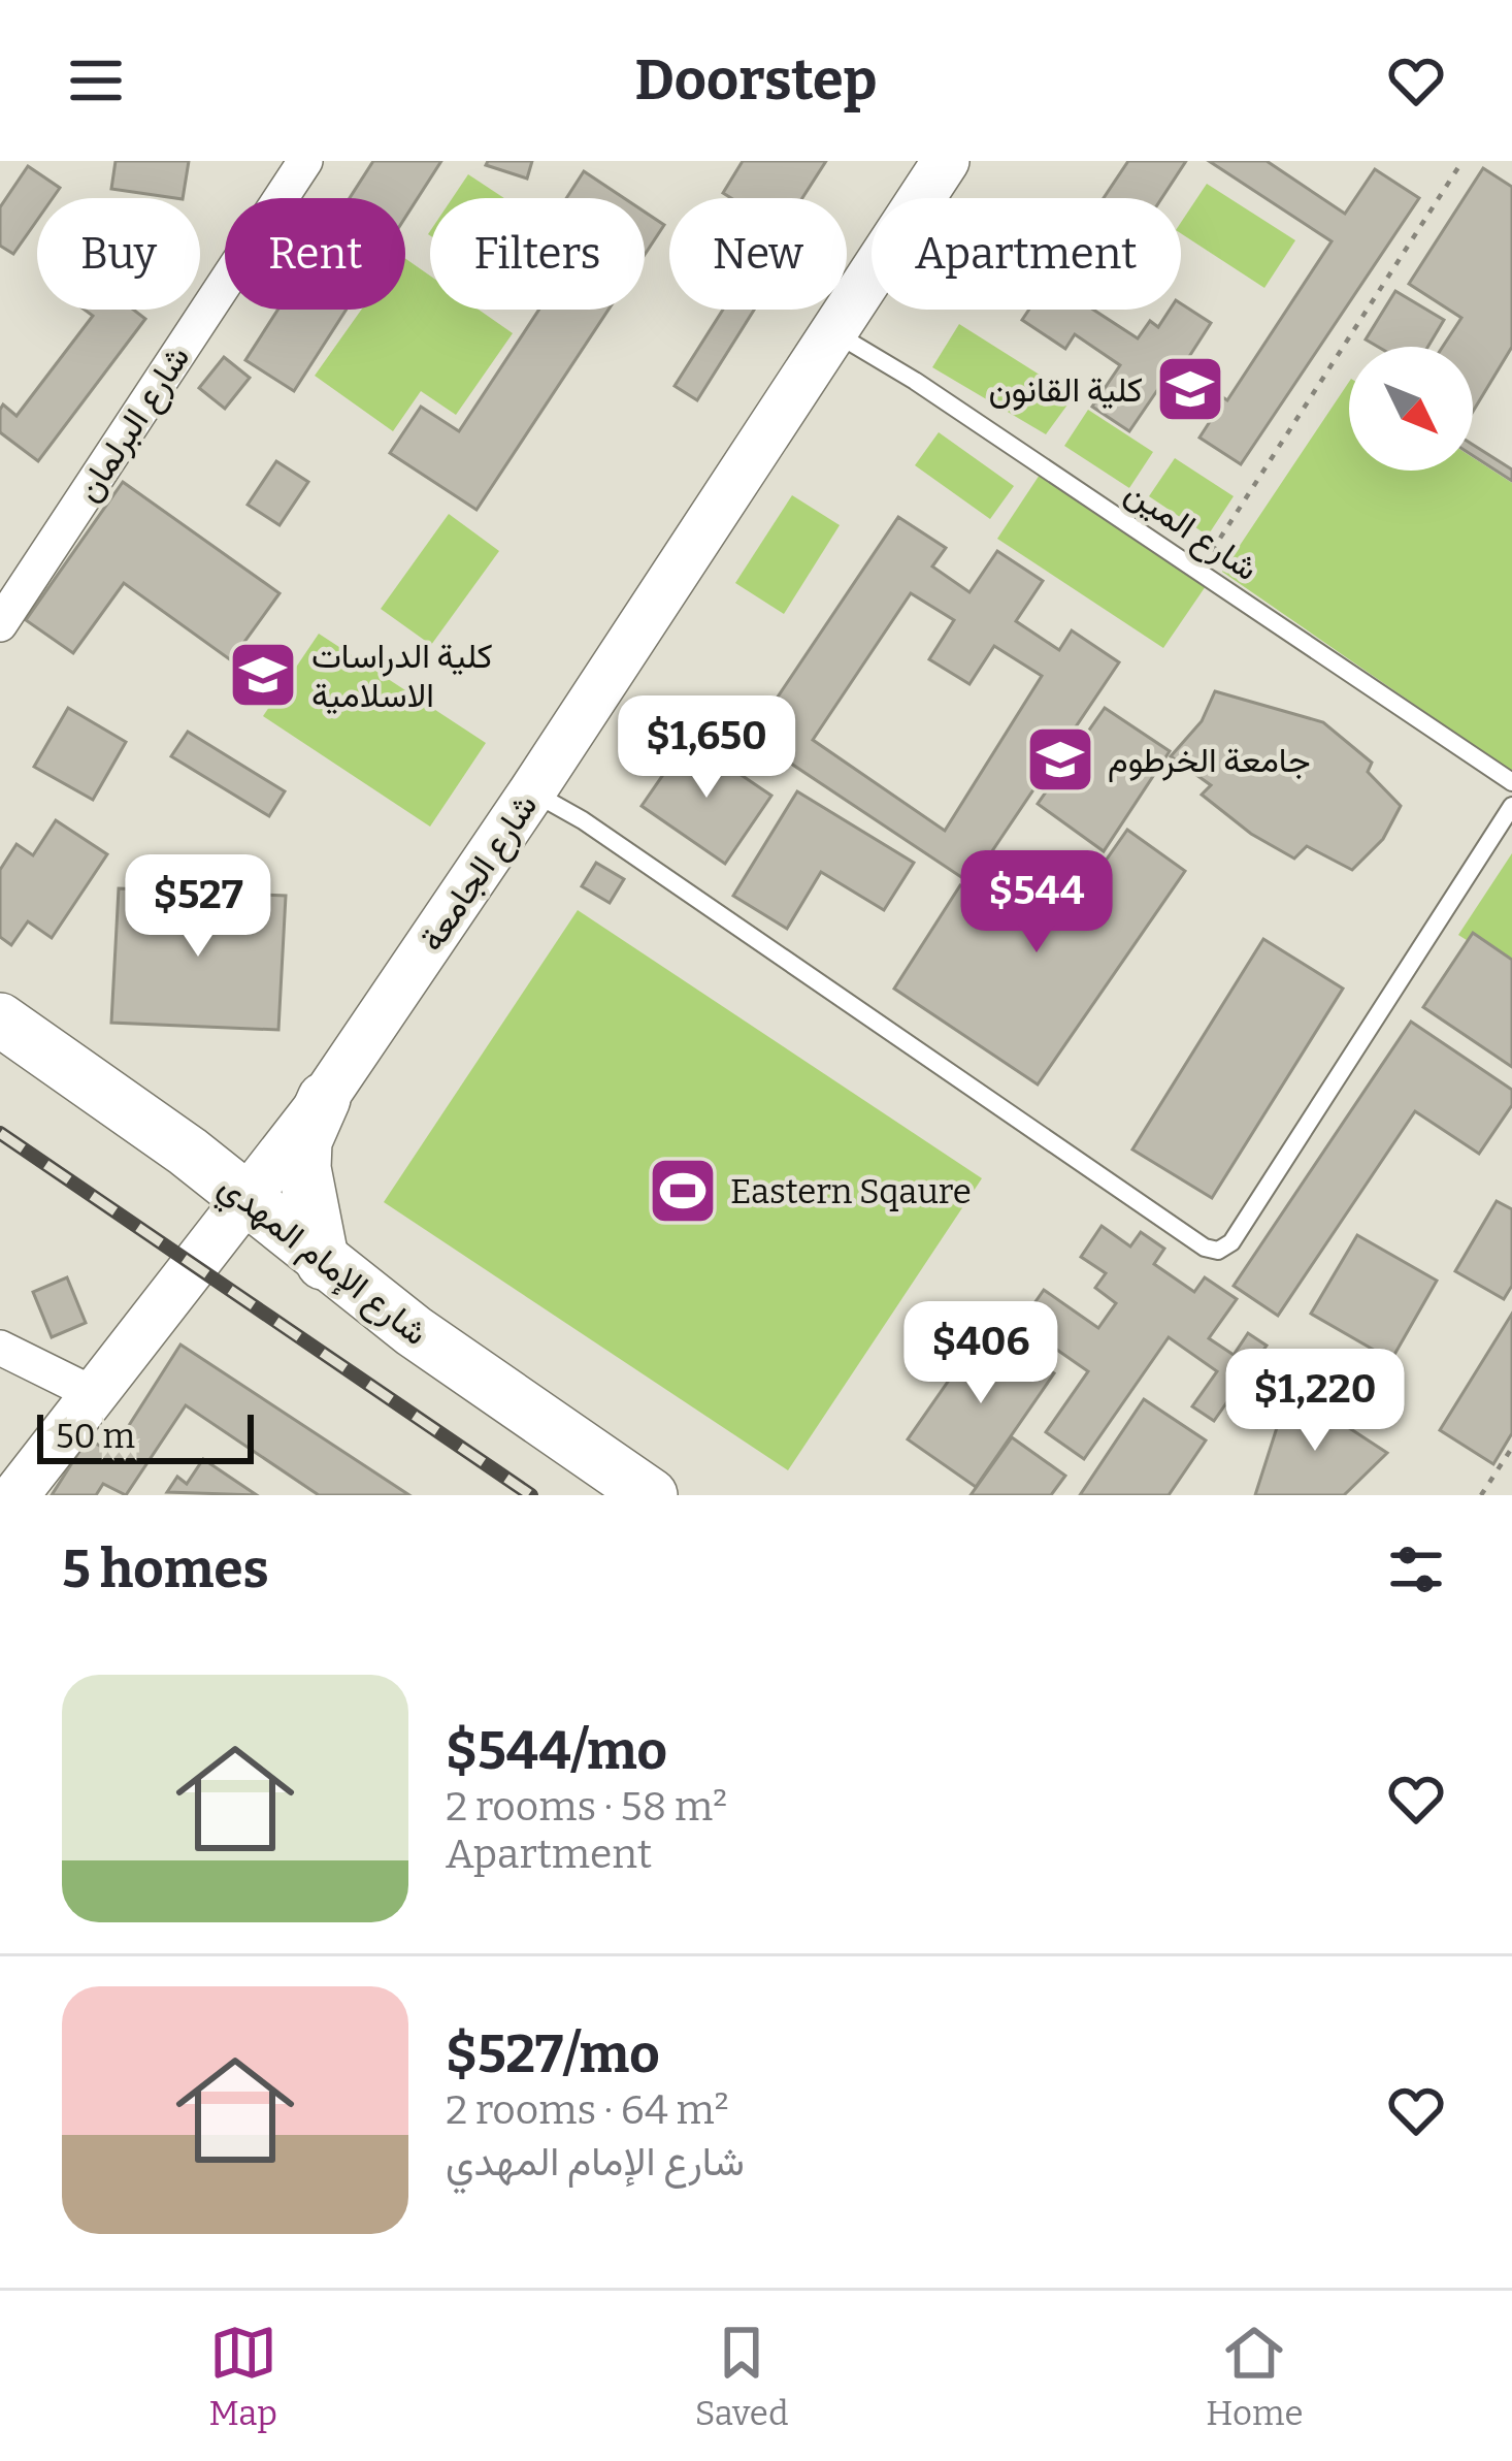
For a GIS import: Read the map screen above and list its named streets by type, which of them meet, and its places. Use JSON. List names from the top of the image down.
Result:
{
  "streets": {
    "main road": ["شارع الجامعة", "شارع الإمام المهدي"],
    "street": ["شارع البرلمان"],
    "lane": ["شارع المين"]
  },
  "crossings": [
    ["شارع المين", "شارع الجامعة"],
    ["شارع الجامعة", "شارع الإمام المهدي"]
  ],
  "places": {
    "school or university": ["كلية القانون", "كلية الدراسات الاسلامية", "جامعة الخرطوم"],
    "sports": ["Eastern Sqaure"]
  },
  "scale_bar": "50 m",
  "north": "bottom right",
  "page": {
    "header": "Doorstep",
    "chip": [
      "Buy",
      "Rent",
      "Filters",
      "New",
      "Apartment"
    ],
    "price": [
      "$1,650",
      "$544",
      "$527",
      "$406",
      "$1,220"
    ],
    "scale": "50 m",
    "heading": "5 homes",
    "list": [
      {
        "name": "$544/mo",
        "note": "2 rooms · 58 m² · Apartment"
      },
      {
        "name": "$527/mo",
        "note": "2 rooms · 64 m² · شارع الإمام المهدي"
      }
    ],
    "tabs": ["Map", "Saved", "Home"]
  }
}
